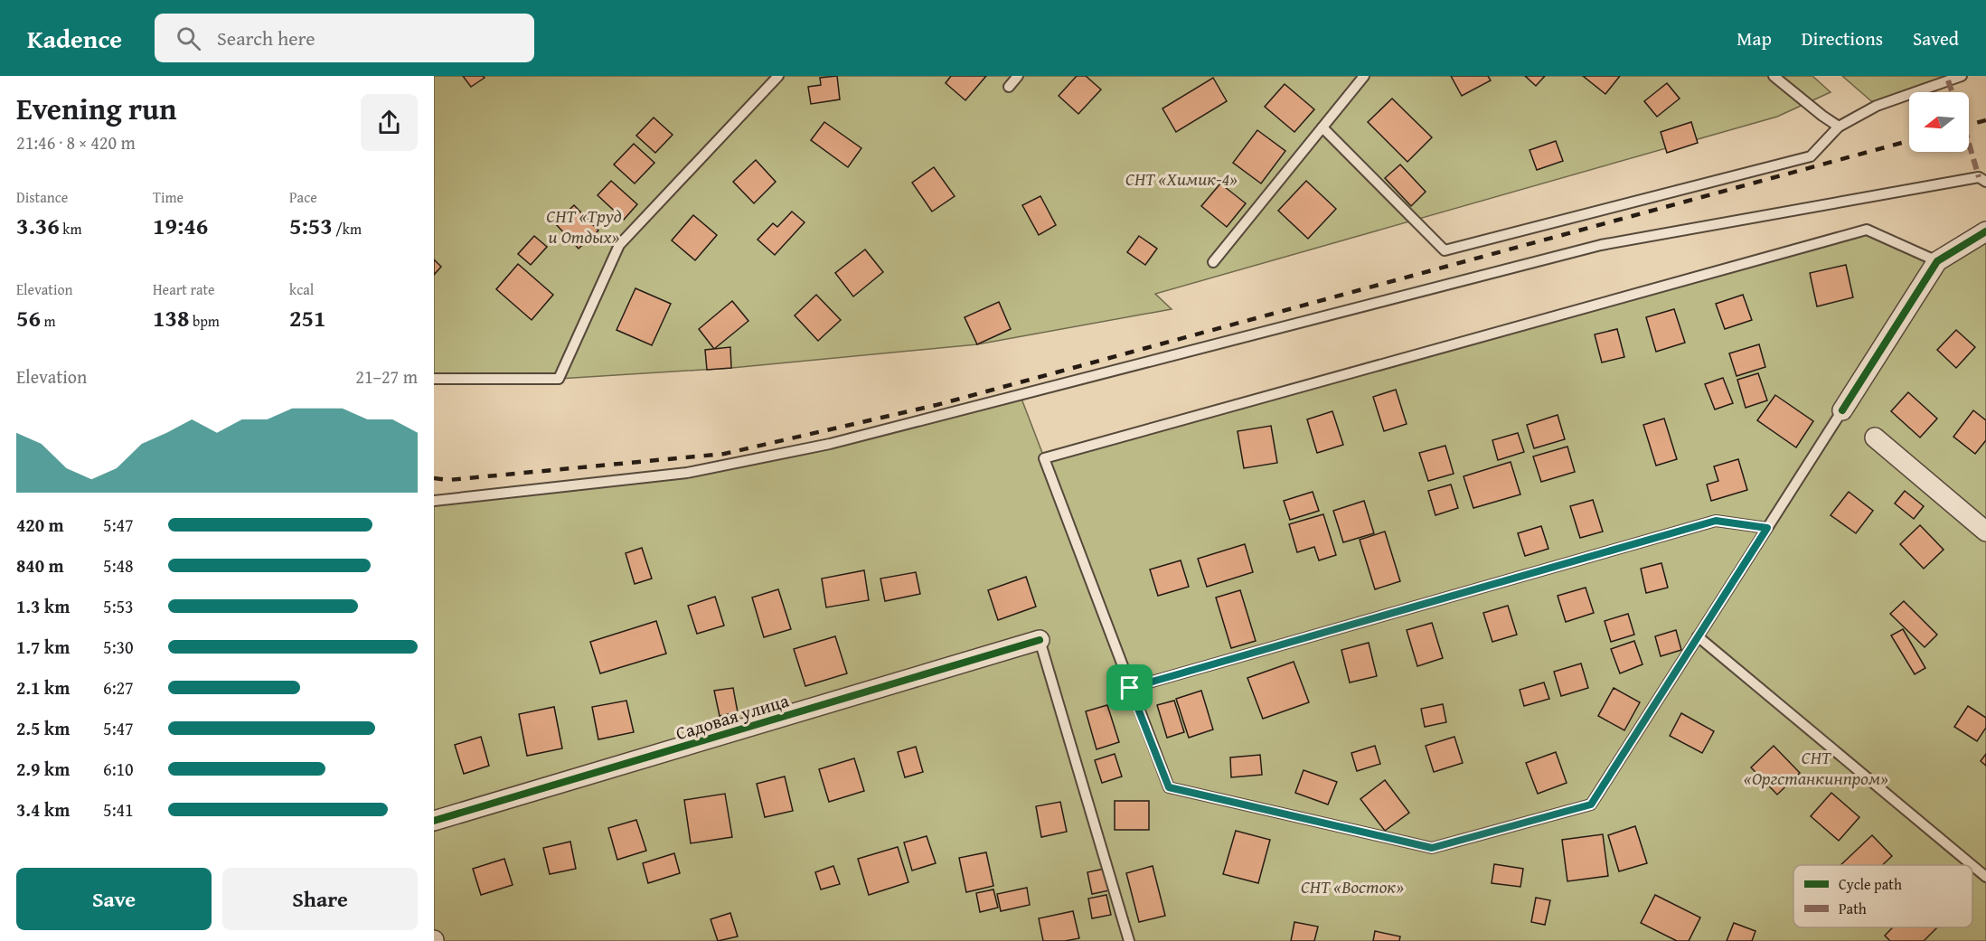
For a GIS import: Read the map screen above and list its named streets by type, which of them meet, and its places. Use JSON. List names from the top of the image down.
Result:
{
  "streets": {
    "street": ["Садовая улица"]
  },
  "parks": [
    "СНТ «Химик-4»",
    "СНТ «Труд и Отдых»",
    "СНТ «Оргстанкинпром»",
    "СНТ «Восток»"
  ],
  "legend": ["Cycle path", "Path"],
  "north": "left",
  "page": {
    "header": "Kadence",
    "search": "Search here",
    "nav": ["Map", "Directions", "Saved"],
    "heading": ["Evening run", "21:46 · 8 × 420 m"],
    "stats": [
      ["Distance", "3.36 km"],
      ["Time", "19:46"],
      ["Pace", "5:53 /km"],
      ["Elevation", "56 m"],
      ["Heart rate", "138 bpm"],
      ["kcal", "251"]
    ],
    "chart": ["Elevation", "21–27 m"],
    "list": [
      {
        "name": "420 m",
        "note": "5:47"
      },
      {
        "name": "840 m",
        "note": "5:48"
      },
      {
        "name": "1.3 km",
        "note": "5:53"
      },
      {
        "name": "1.7 km",
        "note": "5:30"
      },
      {
        "name": "2.1 km",
        "note": "6:27"
      },
      {
        "name": "2.5 km",
        "note": "5:47"
      },
      {
        "name": "2.9 km",
        "note": "6:10"
      },
      {
        "name": "3.4 km",
        "note": "5:41"
      }
    ],
    "buttons": ["Save", "Share"]
  }
}
